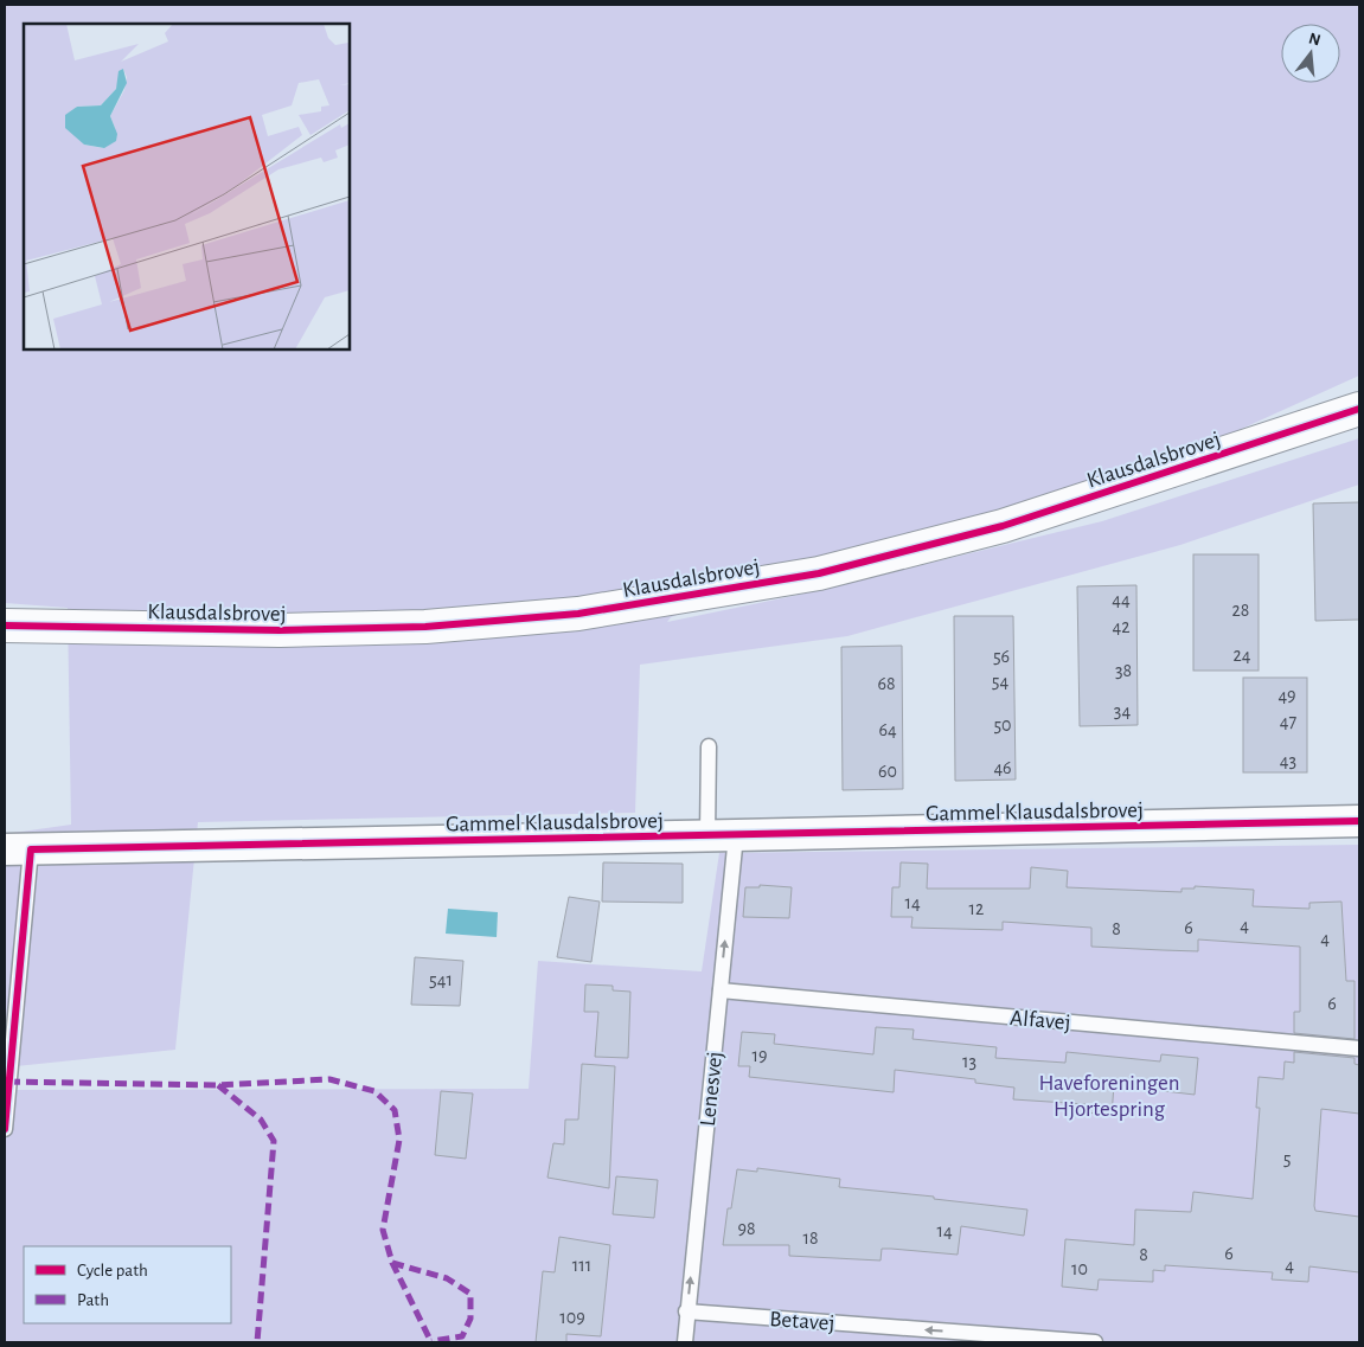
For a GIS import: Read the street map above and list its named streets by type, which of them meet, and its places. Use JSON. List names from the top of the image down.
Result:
{
  "streets": {
    "street": ["Klausdalsbrovej", "Gammel Klausdalsbrovej"],
    "lane": ["Alfavej", "Lenesvej", "Betavej"]
  },
  "crossings": [
    ["Gammel Klausdalsbrovej", "Lenesvej"],
    ["Alfavej", "Lenesvej"],
    ["Lenesvej", "Betavej"]
  ],
  "one_way": ["Lenesvej", "Betavej"],
  "parks": ["Haveforeningen Hjortespring"],
  "house_numbers": [
    "44",
    "28",
    "42",
    "24",
    "56",
    "38",
    "54",
    "68",
    "49",
    "34",
    "47",
    "50",
    "64",
    "43",
    "46",
    "60",
    "14",
    "12",
    "4",
    "6",
    "8",
    "4",
    "541",
    "6",
    "19",
    "13",
    "5",
    "98",
    "14",
    "18",
    "6",
    "8",
    "111",
    "4",
    "10",
    "109"
  ],
  "legend": ["Cycle path", "Path"],
  "north": "top"
}
